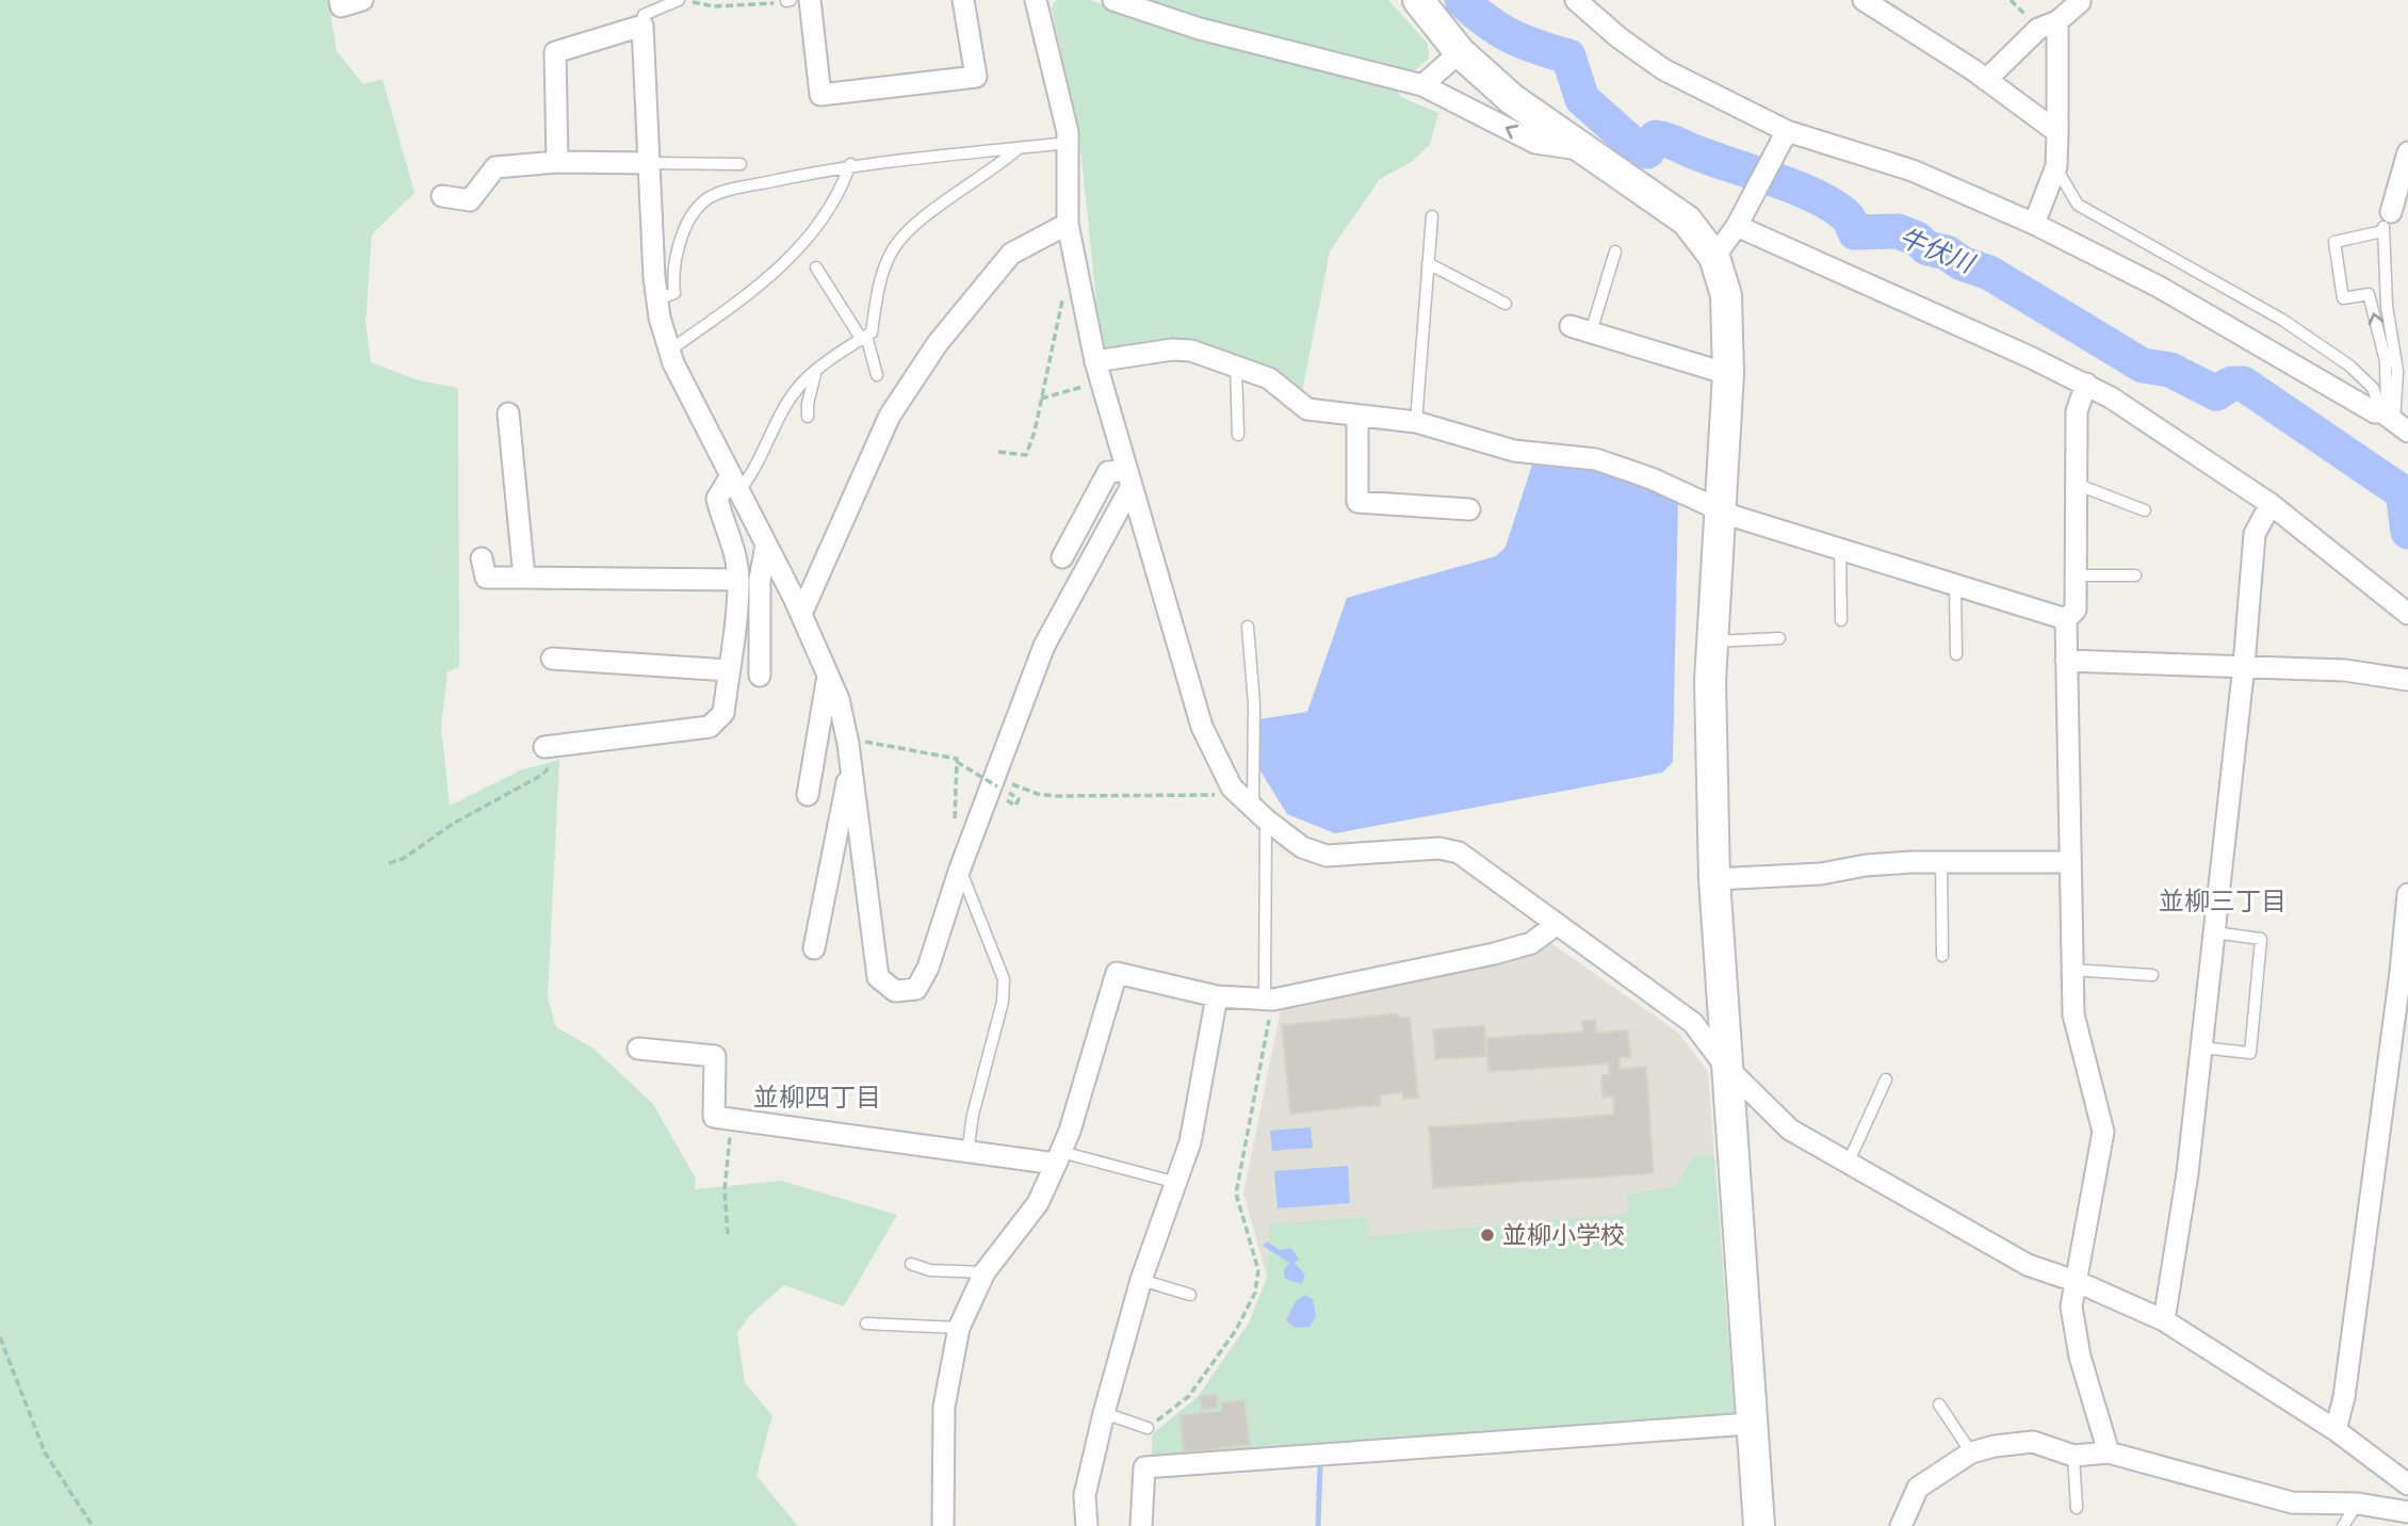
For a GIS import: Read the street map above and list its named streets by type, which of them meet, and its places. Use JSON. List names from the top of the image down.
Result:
{
  "districts": ["並柳三丁目", "並柳四丁目"],
  "water": ["牛伏川"],
  "places": ["並柳小学校"]
}
